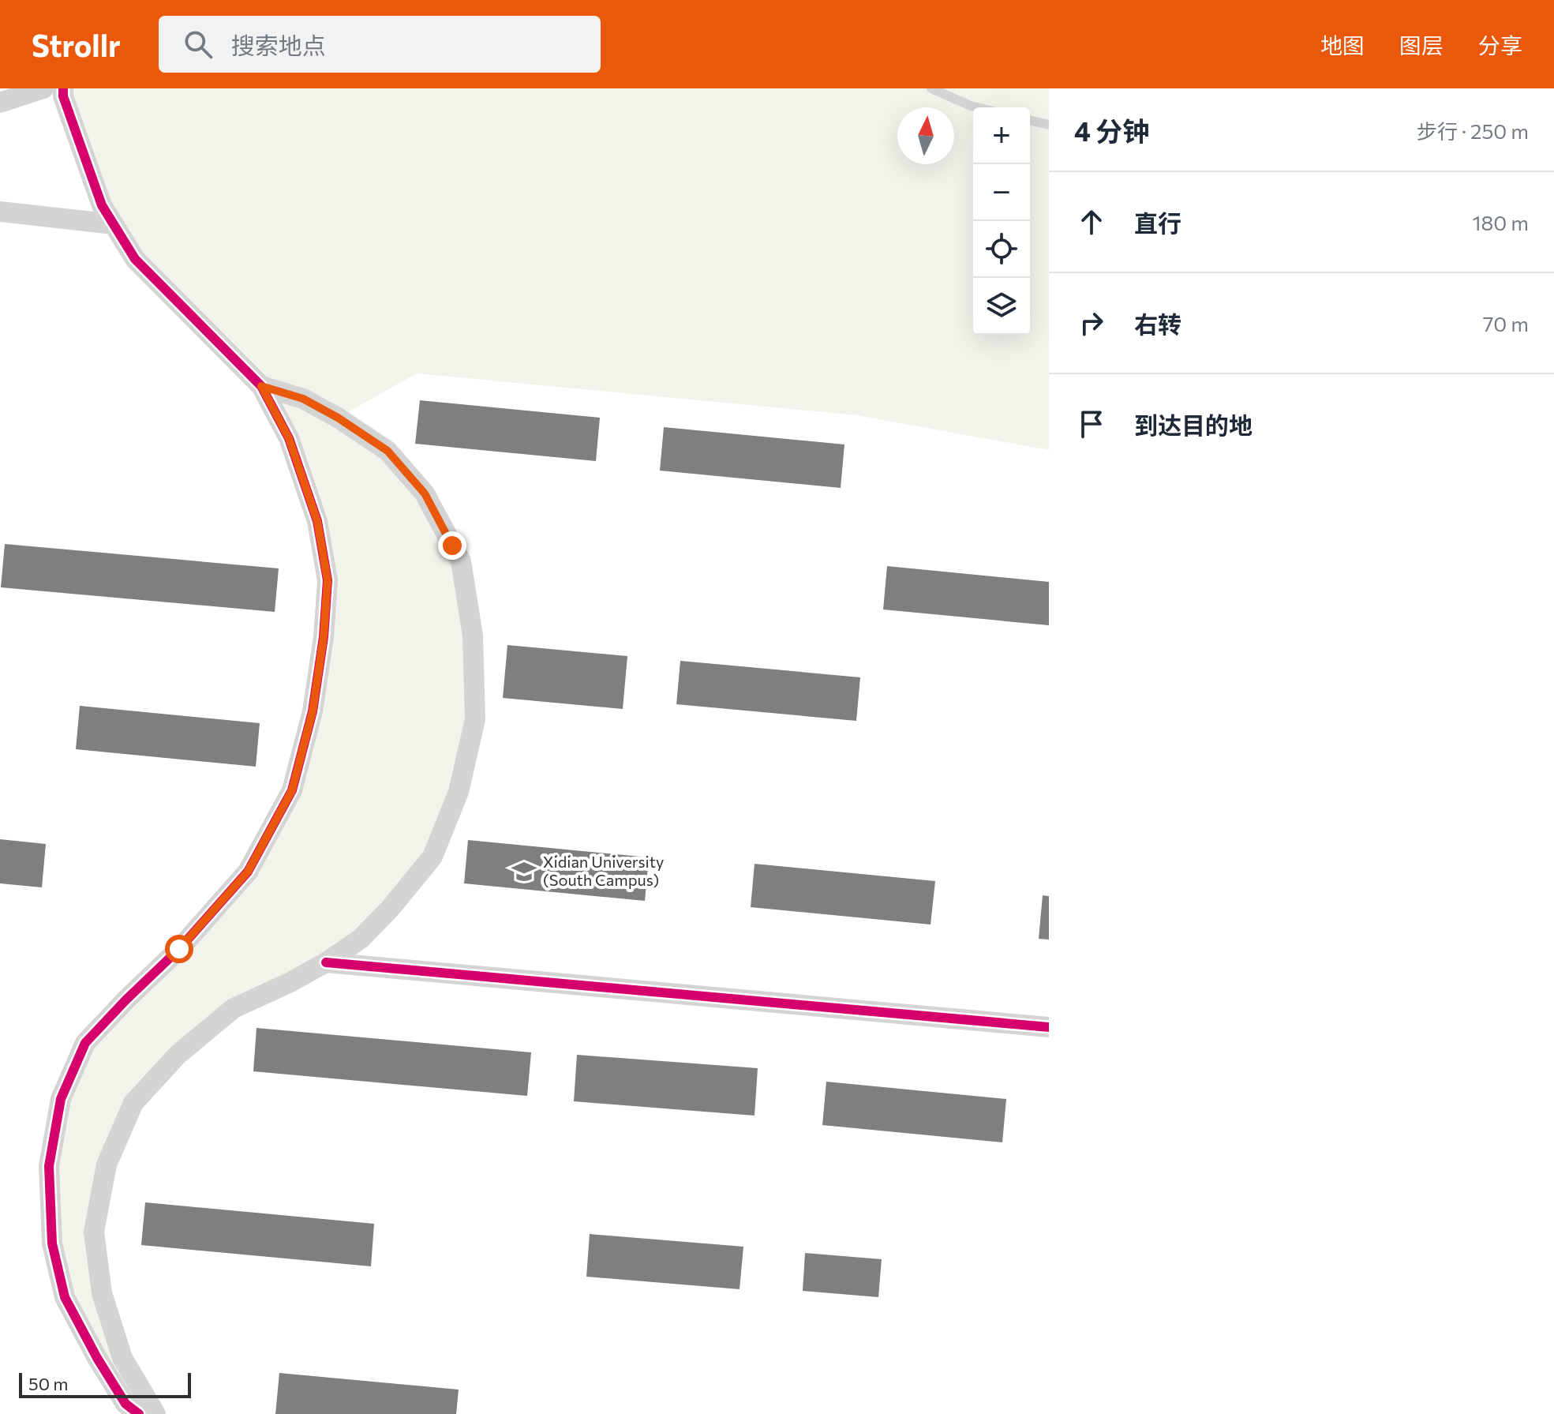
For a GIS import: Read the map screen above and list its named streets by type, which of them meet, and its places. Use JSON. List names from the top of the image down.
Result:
{
  "places": {
    "school or university": ["Xidian University (South Campus)"]
  },
  "scale_bar": "50 m",
  "north": "top",
  "page": {
    "header": "Strollr",
    "search": "搜索地点",
    "nav": ["地图", "图层", "分享"],
    "heading": ["4 分钟", "步行 · 250 m"],
    "map_buttons": ["+", "−"],
    "list": [
      ["直行", "180 m"],
      ["右转", "70 m"],
      "到达目的地"
    ],
    "scale": "50 m"
  }
}
